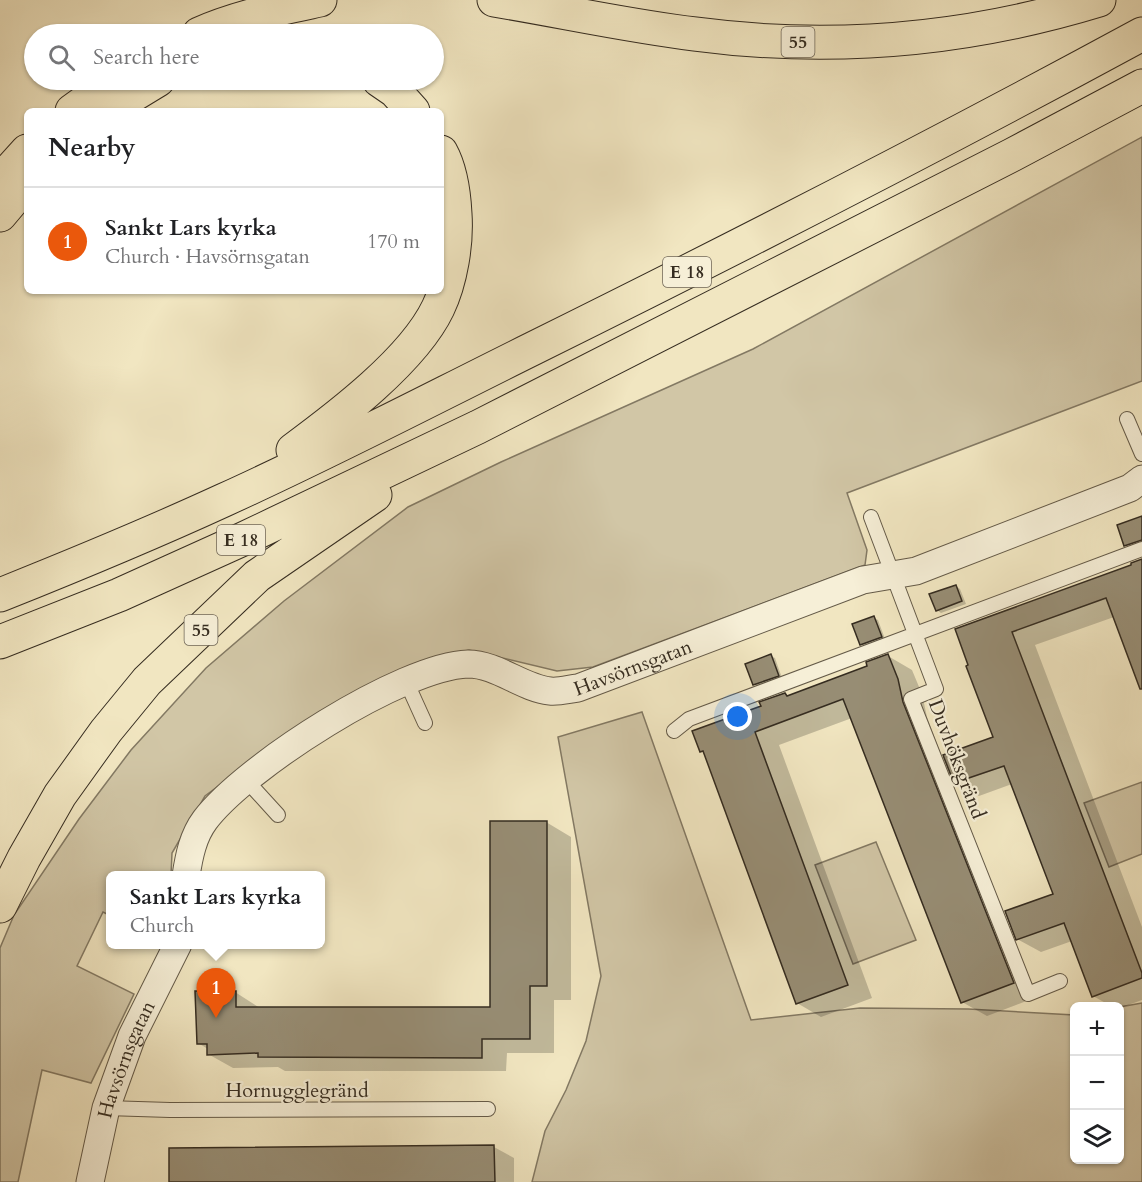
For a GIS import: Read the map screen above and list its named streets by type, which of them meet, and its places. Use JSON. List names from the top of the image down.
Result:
{
  "streets": {
    "highway": ["55", "E 18"],
    "street": ["Havsörnsgatan"],
    "lane": ["Duvhöksgränd", "Hornugglegränd"]
  },
  "crossings": [
    ["55", "E 18"],
    ["Havsörnsgatan", "Duvhöksgränd"],
    ["Havsörnsgatan", "Hornugglegränd"]
  ],
  "page": {
    "search": "Search here",
    "heading": "Nearby",
    "list": [
      {
        "mark": "1",
        "name": "Sankt Lars kyrka",
        "note": "Church · Havsörnsgatan",
        "value": "170 m"
      }
    ],
    "popup": ["Sankt Lars kyrka", "Church"],
    "pins": "1",
    "map_buttons": ["+", "−"]
  }
}
